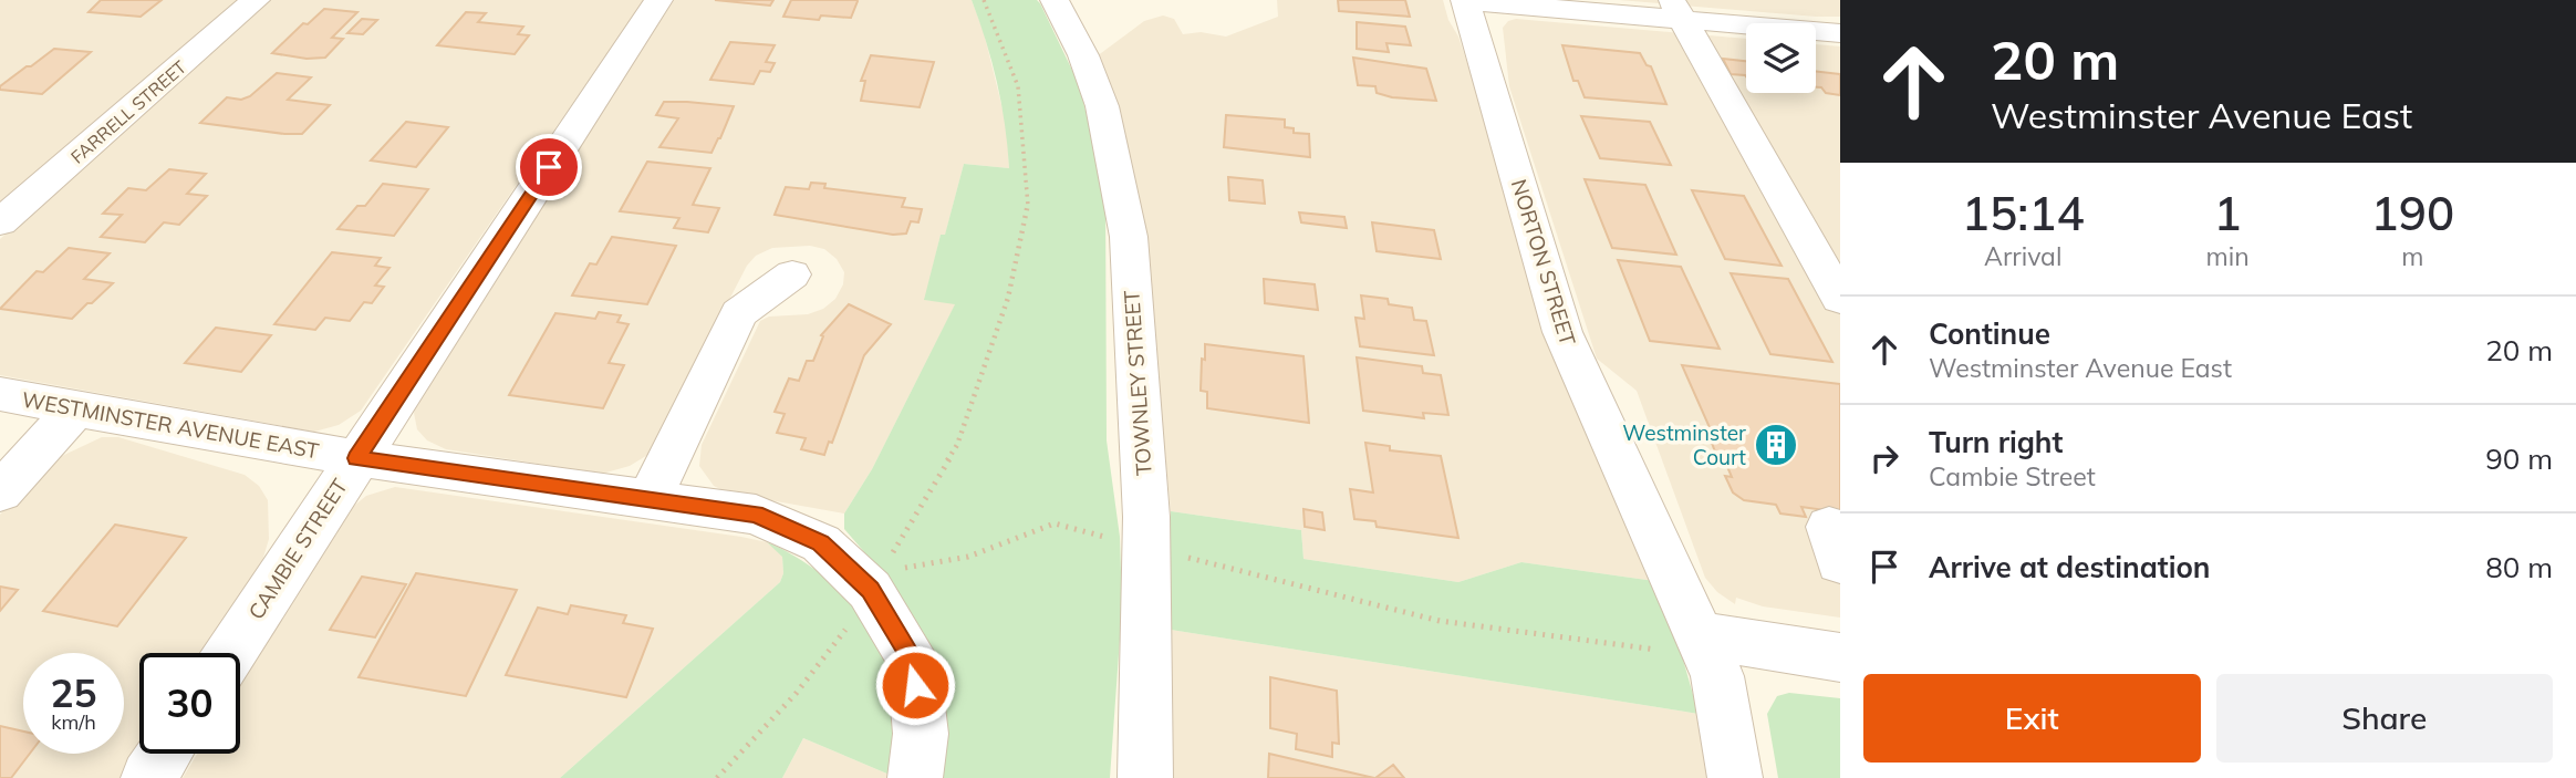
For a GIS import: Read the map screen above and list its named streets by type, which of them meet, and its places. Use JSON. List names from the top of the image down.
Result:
{
  "streets": {
    "street": [
      "FARRELL STREET",
      "NORTON STREET",
      "TOWNLEY STREET",
      "WESTMINSTER AVENUE EAST",
      "CAMBIE STREET"
    ]
  },
  "crossings": [
    ["WESTMINSTER AVENUE EAST", "CAMBIE STREET"]
  ],
  "places": {
    "building": ["Westminster Court"]
  },
  "page": {
    "turn": ["20 m", "Westminster Avenue East"],
    "eta": [
      "15:14",
      "Arrival",
      "1",
      "min",
      "190",
      "m"
    ],
    "list": [
      {
        "name": "Continue",
        "note": "Westminster Avenue East",
        "value": "20 m"
      },
      {
        "name": "Turn right",
        "note": "Cambie Street",
        "value": "90 m"
      },
      {
        "name": "Arrive at destination",
        "value": "80 m"
      }
    ],
    "speed": "25 km/h",
    "limit": "30",
    "buttons": ["Exit", "Share"]
  }
}
